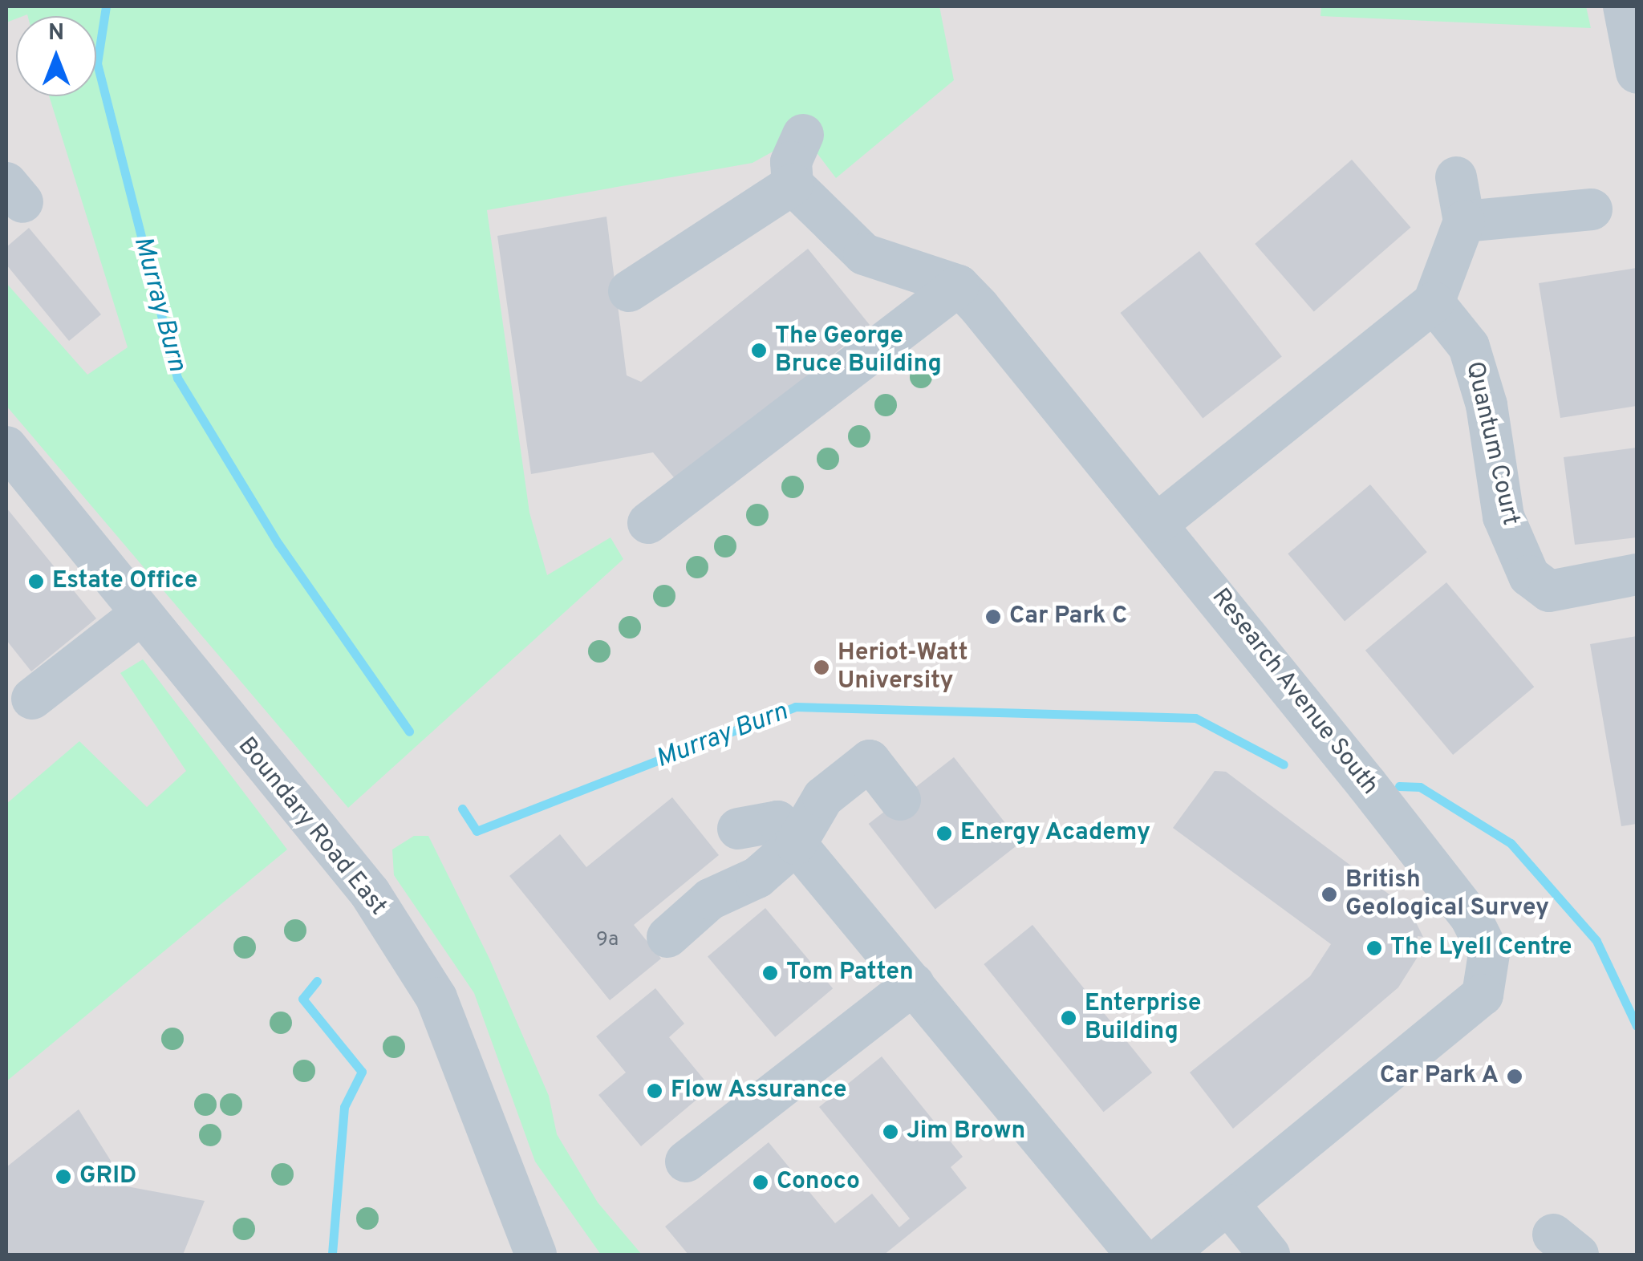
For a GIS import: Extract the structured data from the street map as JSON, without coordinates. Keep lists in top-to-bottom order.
{
  "streets": {
    "street": ["Quantum Court", "Research Avenue South", "Boundary Road East"]
  },
  "water": ["Murray Burn"],
  "places": [
    "The George Bruce Building",
    "Estate Office",
    "Car Park C",
    "Heriot-Watt University",
    "Energy Academy",
    "British Geological Survey",
    "The Lyell Centre",
    "Tom Patten",
    "Enterprise Building",
    "Car Park A",
    "Flow Assurance",
    "Jim Brown",
    "GRID",
    "Conoco"
  ],
  "house_numbers": ["9a"],
  "north": "top"
}
